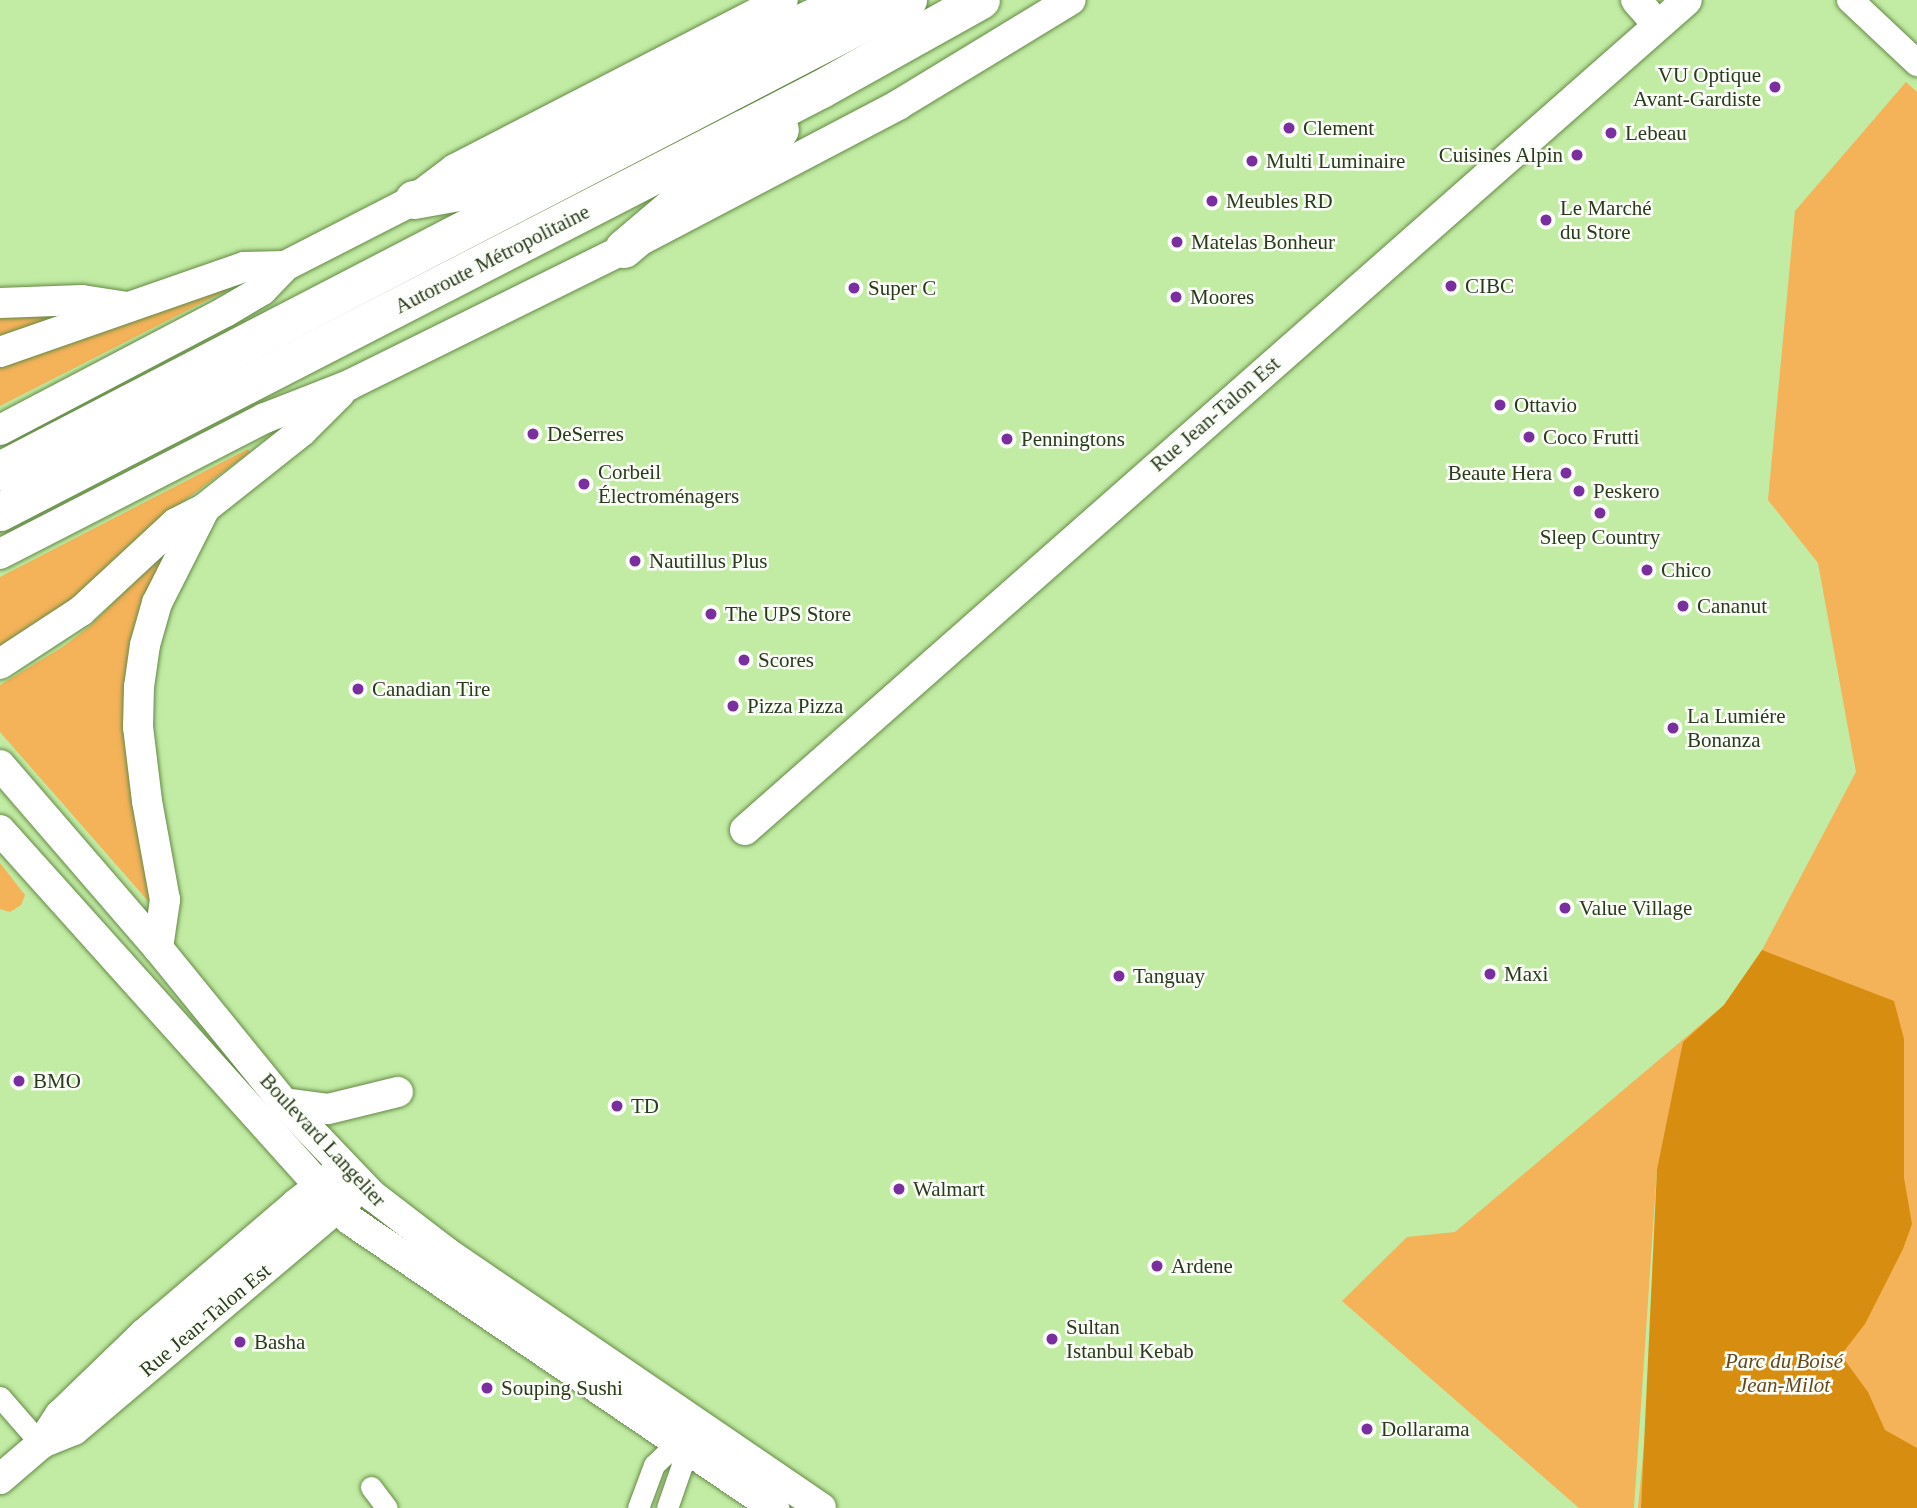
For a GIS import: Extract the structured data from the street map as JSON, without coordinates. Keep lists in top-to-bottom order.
{
  "streets": {
    "highway": ["Autoroute Métropolitaine"],
    "main road": ["Rue Jean-Talon Est", "Boulevard Langelier"]
  },
  "crossings": [
    ["Rue Jean-Talon Est", "Boulevard Langelier"]
  ],
  "parks": ["Parc du Boisé Jean-Milot"],
  "places": [
    "VU Optique Avant-Gardiste",
    "Clement",
    "Lebeau",
    "Cuisines Alpin",
    "Multi Luminaire",
    "Meubles RD",
    "Le Marché du Store",
    "Matelas Bonheur",
    "CIBC",
    "Super C",
    "Moores",
    "Ottavio",
    "DeSerres",
    "Coco Frutti",
    "Penningtons",
    "Beaute Hera",
    "Corbeil Électroménagers",
    "Peskero",
    "Sleep Country",
    "Nautillus Plus",
    "Chico",
    "Cananut",
    "The UPS Store",
    "Scores",
    "Canadian Tire",
    "Pizza Pizza",
    "La Lumiére Bonanza",
    "Value Village",
    "Maxi",
    "Tanguay",
    "BMO",
    "TD",
    "Walmart",
    "Ardene",
    "Sultan Istanbul Kebab",
    "Basha",
    "Souping Sushi",
    "Dollarama"
  ]
}
